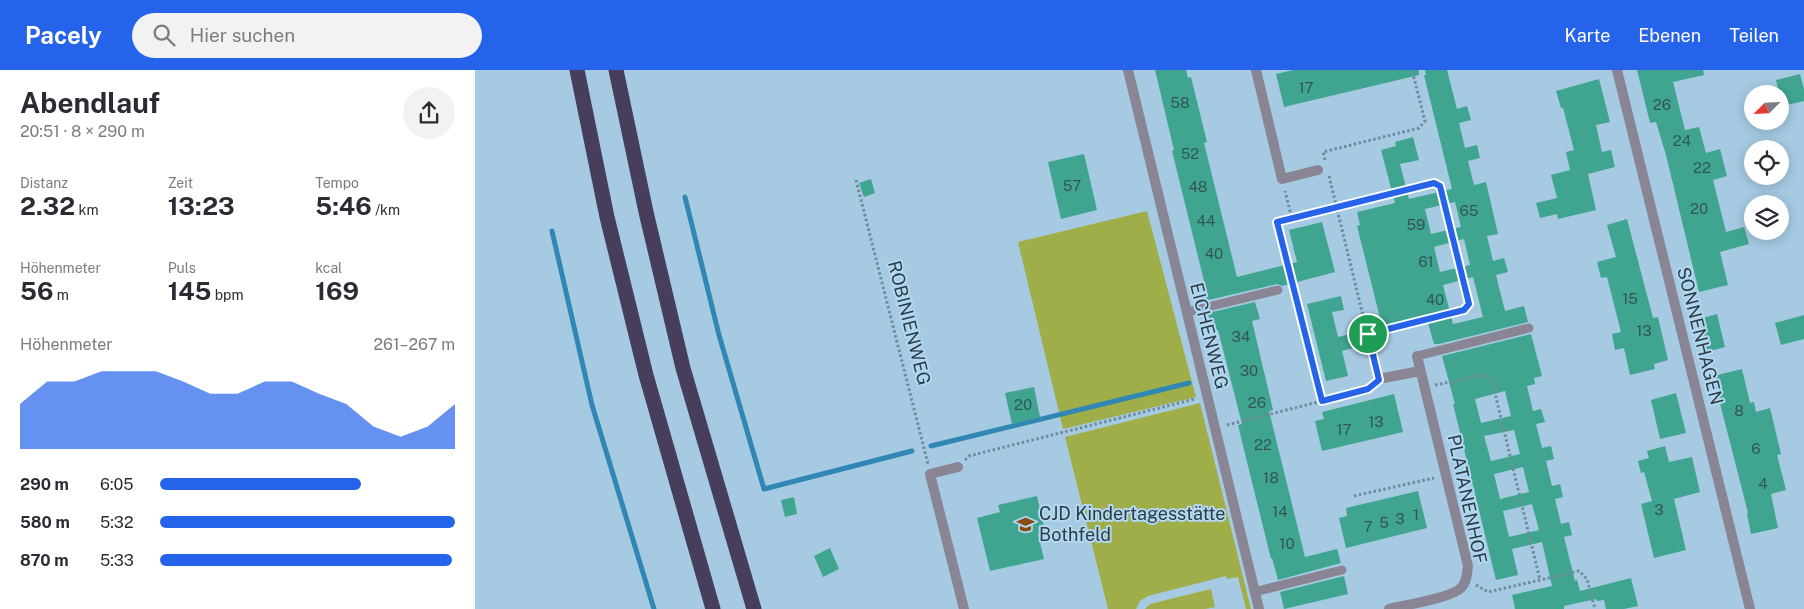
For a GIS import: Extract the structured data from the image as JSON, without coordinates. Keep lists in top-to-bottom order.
{
  "streets": {
    "street": ["EICHENWEG", "SONNENHAGEN", "PLATANENHOF"],
    "path": ["ROBINIENWEG"]
  },
  "places": {
    "school or university": ["CJD Kindertagesstätte Bothfeld"]
  },
  "house_numbers": [
    "17",
    "58",
    "26",
    "24",
    "52",
    "22",
    "57",
    "48",
    "20",
    "65",
    "44",
    "59",
    "40",
    "61",
    "15",
    "40",
    "13",
    "34",
    "30",
    "26",
    "20",
    "8",
    "13",
    "17",
    "22",
    "6",
    "18",
    "4",
    "3",
    "14",
    "1",
    "3",
    "5",
    "7",
    "10"
  ],
  "north": "bottom left",
  "page": {
    "header": "Pacely",
    "search": "Hier suchen",
    "nav": ["Karte", "Ebenen", "Teilen"],
    "heading": ["Abendlauf", "20:51 · 8 × 290 m"],
    "stats": [
      ["Distanz", "2.32 km"],
      ["Zeit", "13:23"],
      ["Tempo", "5:46 /km"],
      ["Höhenmeter", "56 m"],
      ["Puls", "145 bpm"],
      ["kcal", "169"]
    ],
    "chart": ["Höhenmeter", "261–267 m"],
    "list": [
      {
        "name": "290 m",
        "note": "6:05"
      },
      {
        "name": "580 m",
        "note": "5:32"
      },
      {
        "name": "870 m",
        "note": "5:33"
      }
    ]
  }
}
